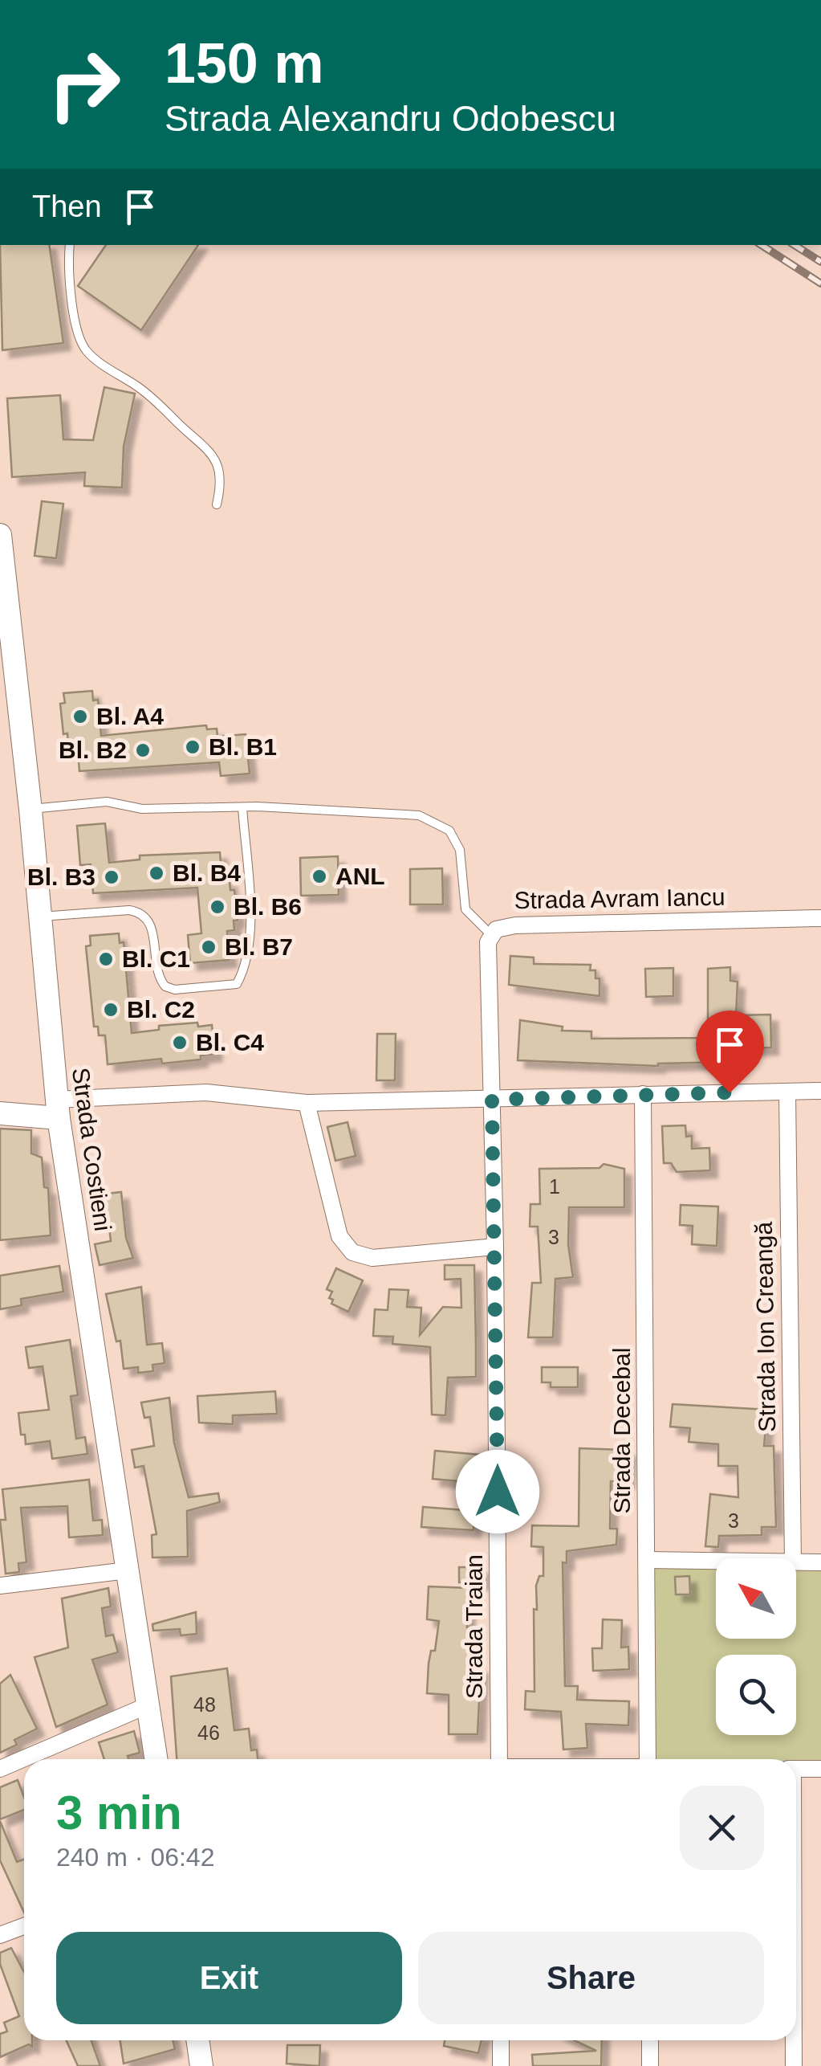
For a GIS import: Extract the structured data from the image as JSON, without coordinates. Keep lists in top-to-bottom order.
{
  "streets": {
    "street": [
      "Strada Avram Iancu",
      "Strada Costieni",
      "Strada Ion Creangă",
      "Strada Decebal",
      "Strada Traian"
    ]
  },
  "crossings": [
    ["Strada Avram Iancu", "Strada Traian"]
  ],
  "places": [
    "Bl. A4",
    "Bl. B1",
    "Bl. B2",
    "Bl. B4",
    "ANL",
    "Bl. B3",
    "Bl. B6",
    "Bl. B7",
    "Bl. C1",
    "Bl. C2",
    "Bl. C4"
  ],
  "house_numbers": [
    "1",
    "3",
    "3",
    "48",
    "46"
  ],
  "north": "top left",
  "page": {
    "turn": ["150 m", "Strada Alexandru Odobescu"],
    "then": "Then",
    "heading": ["3 min", "240 m · 06:42"],
    "buttons": ["Exit", "Share"]
  }
}
